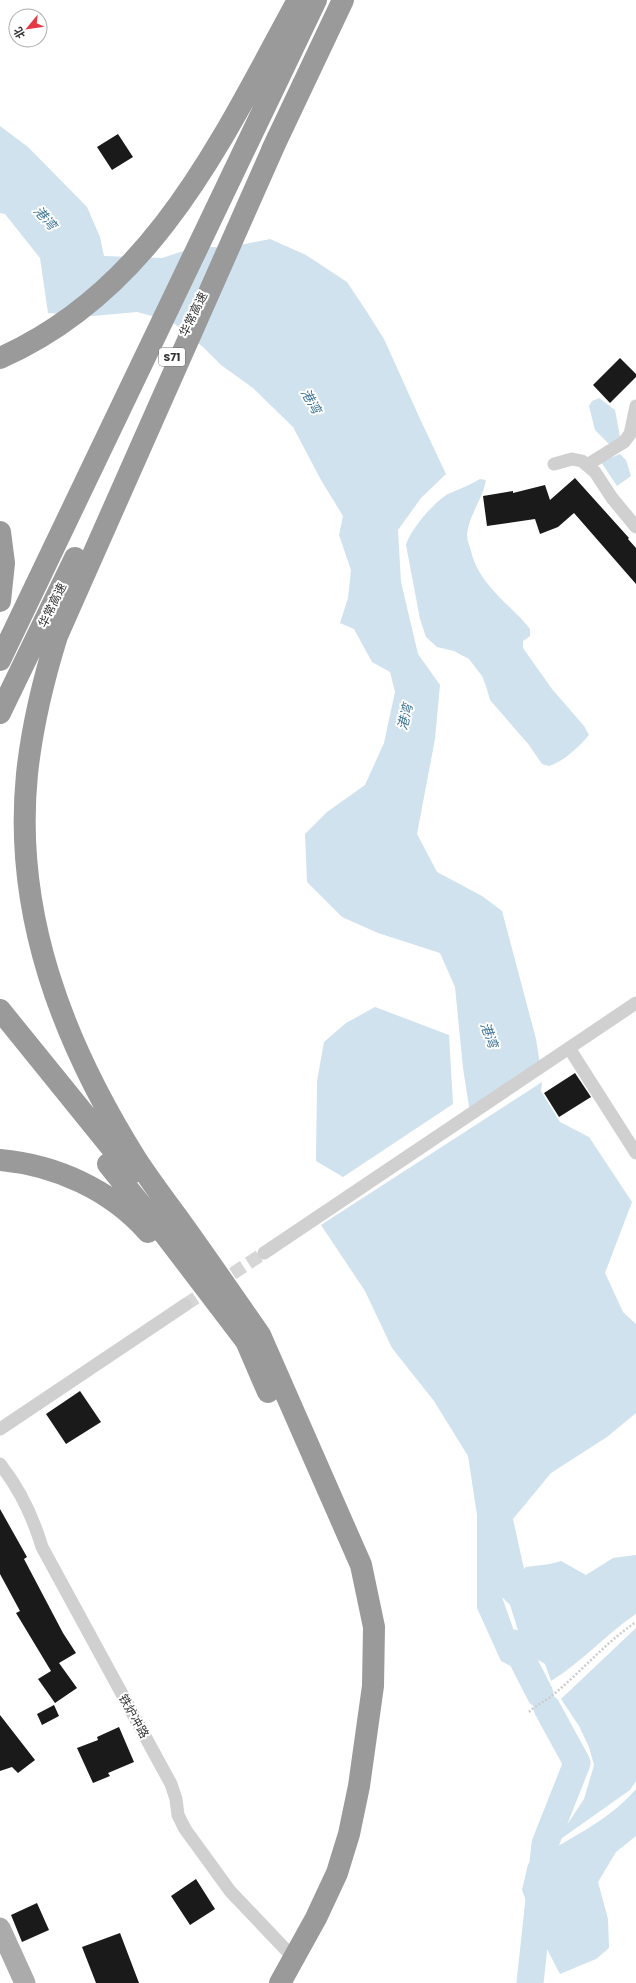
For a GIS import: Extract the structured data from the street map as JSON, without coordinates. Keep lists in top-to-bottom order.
{
  "streets": {
    "highway": ["华常高速", "S71"],
    "street": ["铁炉冲路"]
  },
  "water": ["港湾"],
  "north": "bottom left"
}
